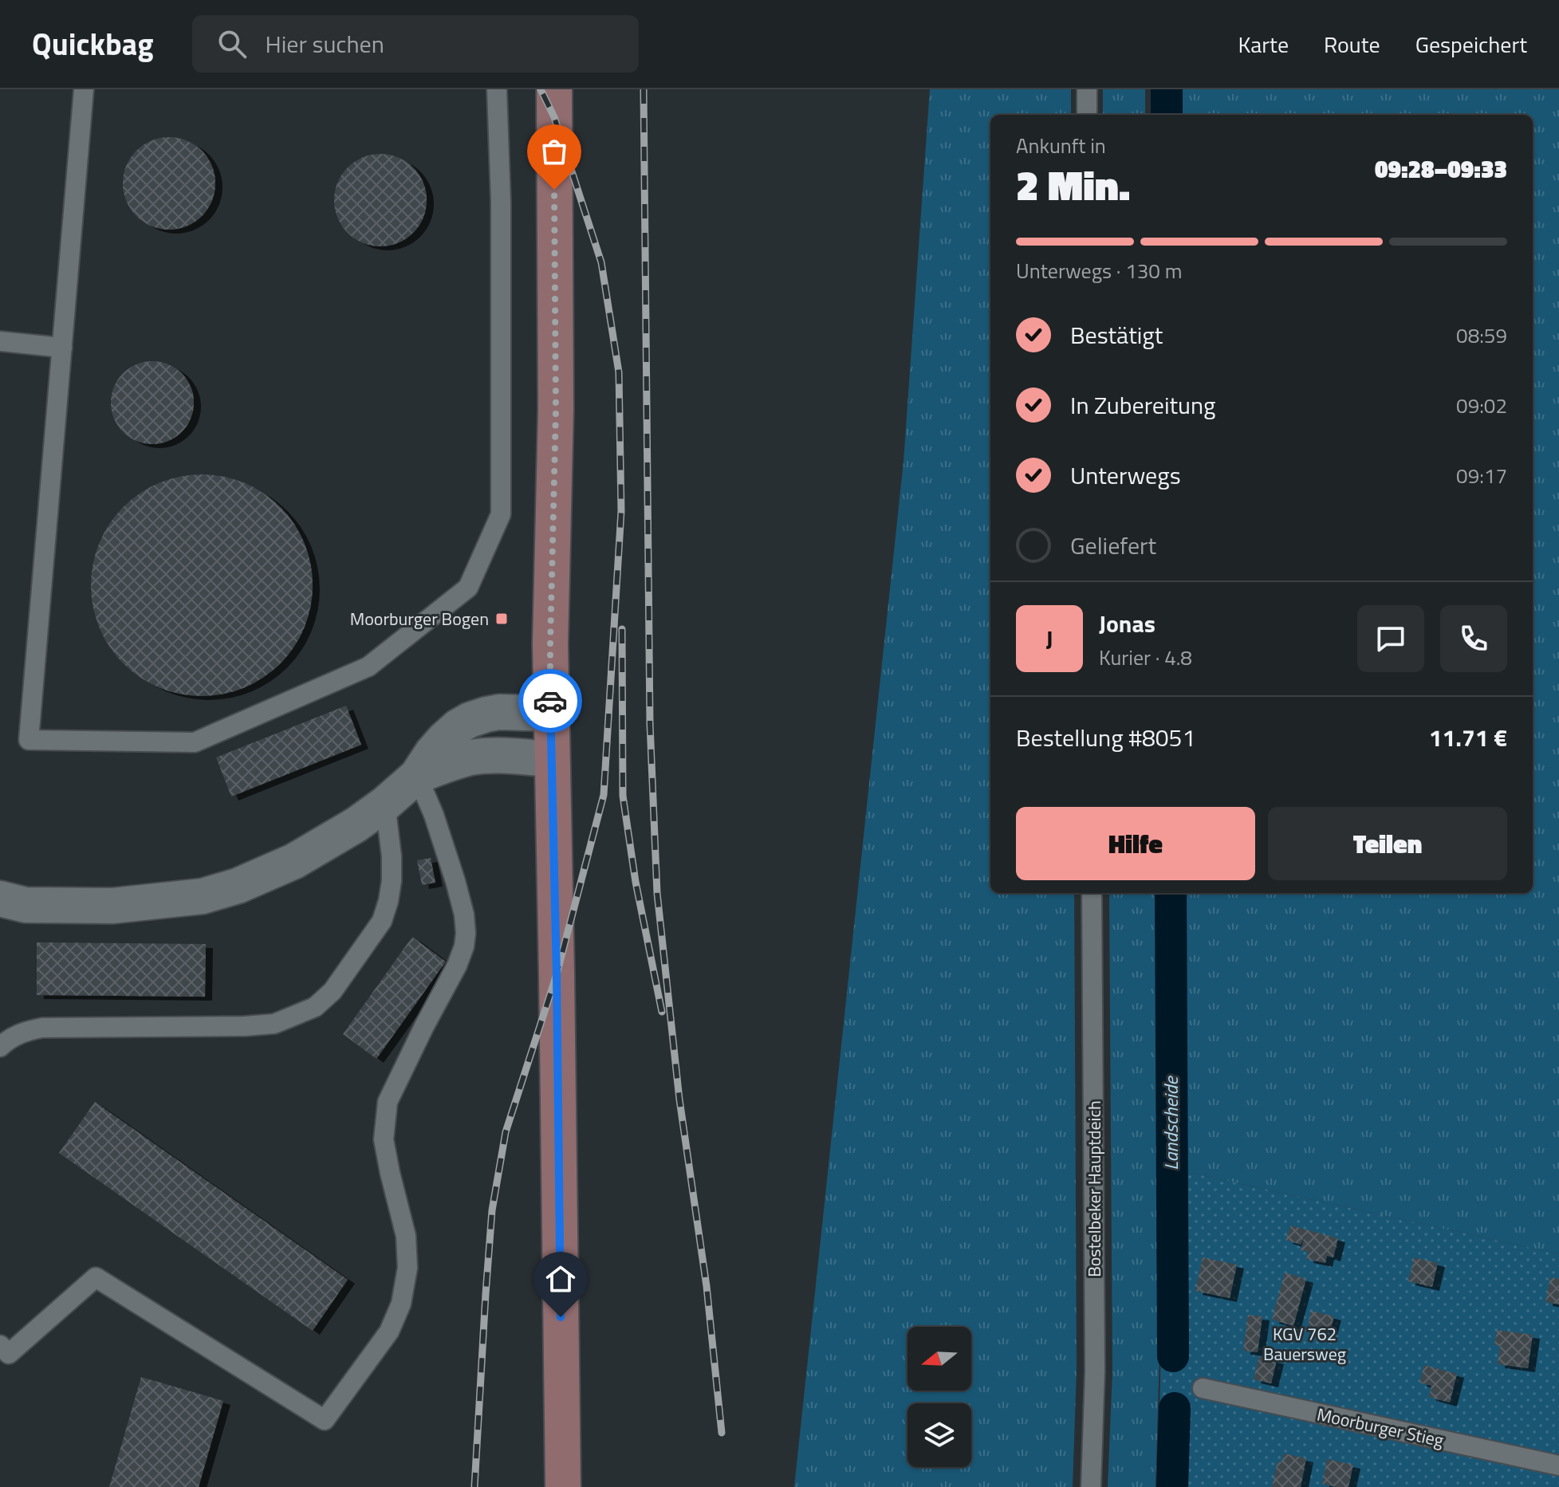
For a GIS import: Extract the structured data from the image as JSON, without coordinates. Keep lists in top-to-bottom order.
{
  "streets": {
    "lane": ["Bostelbeker Hauptdeich", "Moorburger Stieg"]
  },
  "water": ["Landscheide"],
  "parks": ["KGV 762 Bauersweg"],
  "places": {
    "transit": ["Moorburger Bogen"]
  },
  "north": "left",
  "page": {
    "header": "Quickbag",
    "search": "Hier suchen",
    "nav": ["Karte", "Route", "Gespeichert"],
    "heading": ["2 Min.", "Ankunft in", "09:28–09:33"],
    "panel": [
      "Jonas",
      "Kurier · 4.8",
      "Bestellung #8051",
      "11.71 €"
    ],
    "bar": "Unterwegs · 130 m",
    "list": [
      ["Bestätigt", "08:59"],
      ["In Zubereitung", "09:02"],
      ["Unterwegs", "09:17"],
      "Geliefert"
    ],
    "round": "J",
    "buttons": ["Hilfe", "Teilen"]
  }
}
